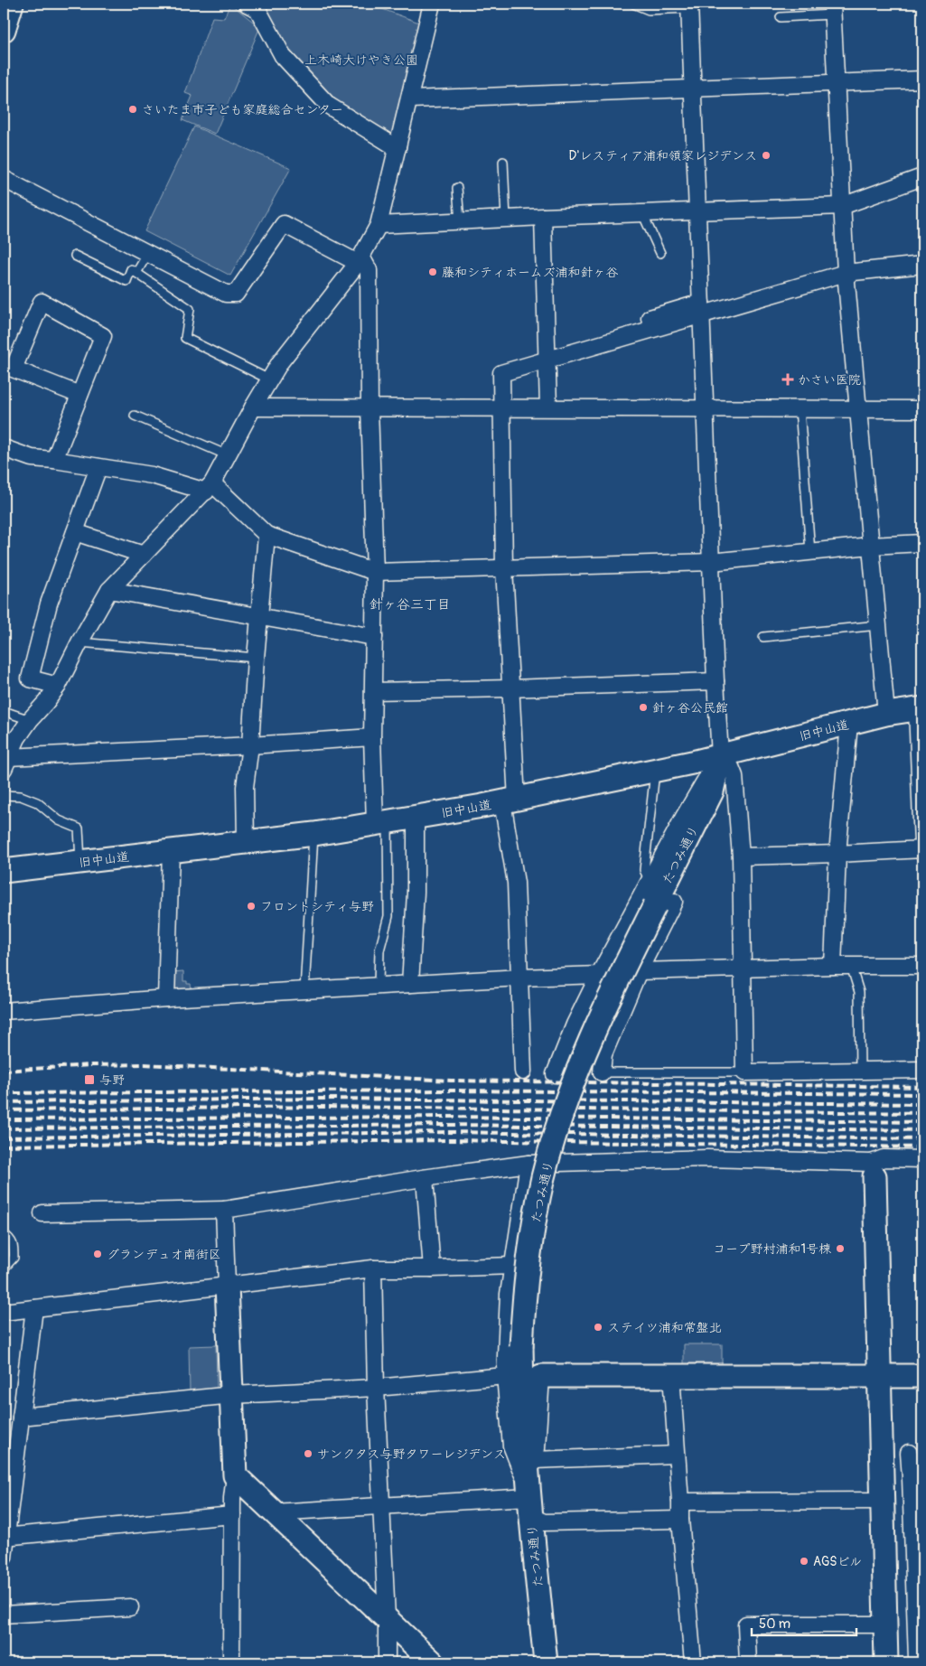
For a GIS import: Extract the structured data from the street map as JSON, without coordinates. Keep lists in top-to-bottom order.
{
  "streets": {
    "street": ["旧中山道", "たつみ通り"]
  },
  "crossings": [
    ["旧中山道", "たつみ通り"]
  ],
  "districts": ["針ヶ谷三丁目"],
  "parks": ["上木崎大けやき公園"],
  "places": {
    "other": [
      "さいたま市子ども家庭総合センター",
      "D'レスティア浦和領家レジデンス",
      "藤和シティホームズ浦和針ヶ谷",
      "針ヶ谷公民館",
      "フロントシティ与野",
      "コープ野村浦和1号棟",
      "グランデュオ南街区",
      "ステイツ浦和常盤北",
      "サンクタス与野タワーレジデンス",
      "AGSビル"
    ],
    "health": ["かさい医院"],
    "transit": ["与野"]
  },
  "scale_bar": "50 m"
}
